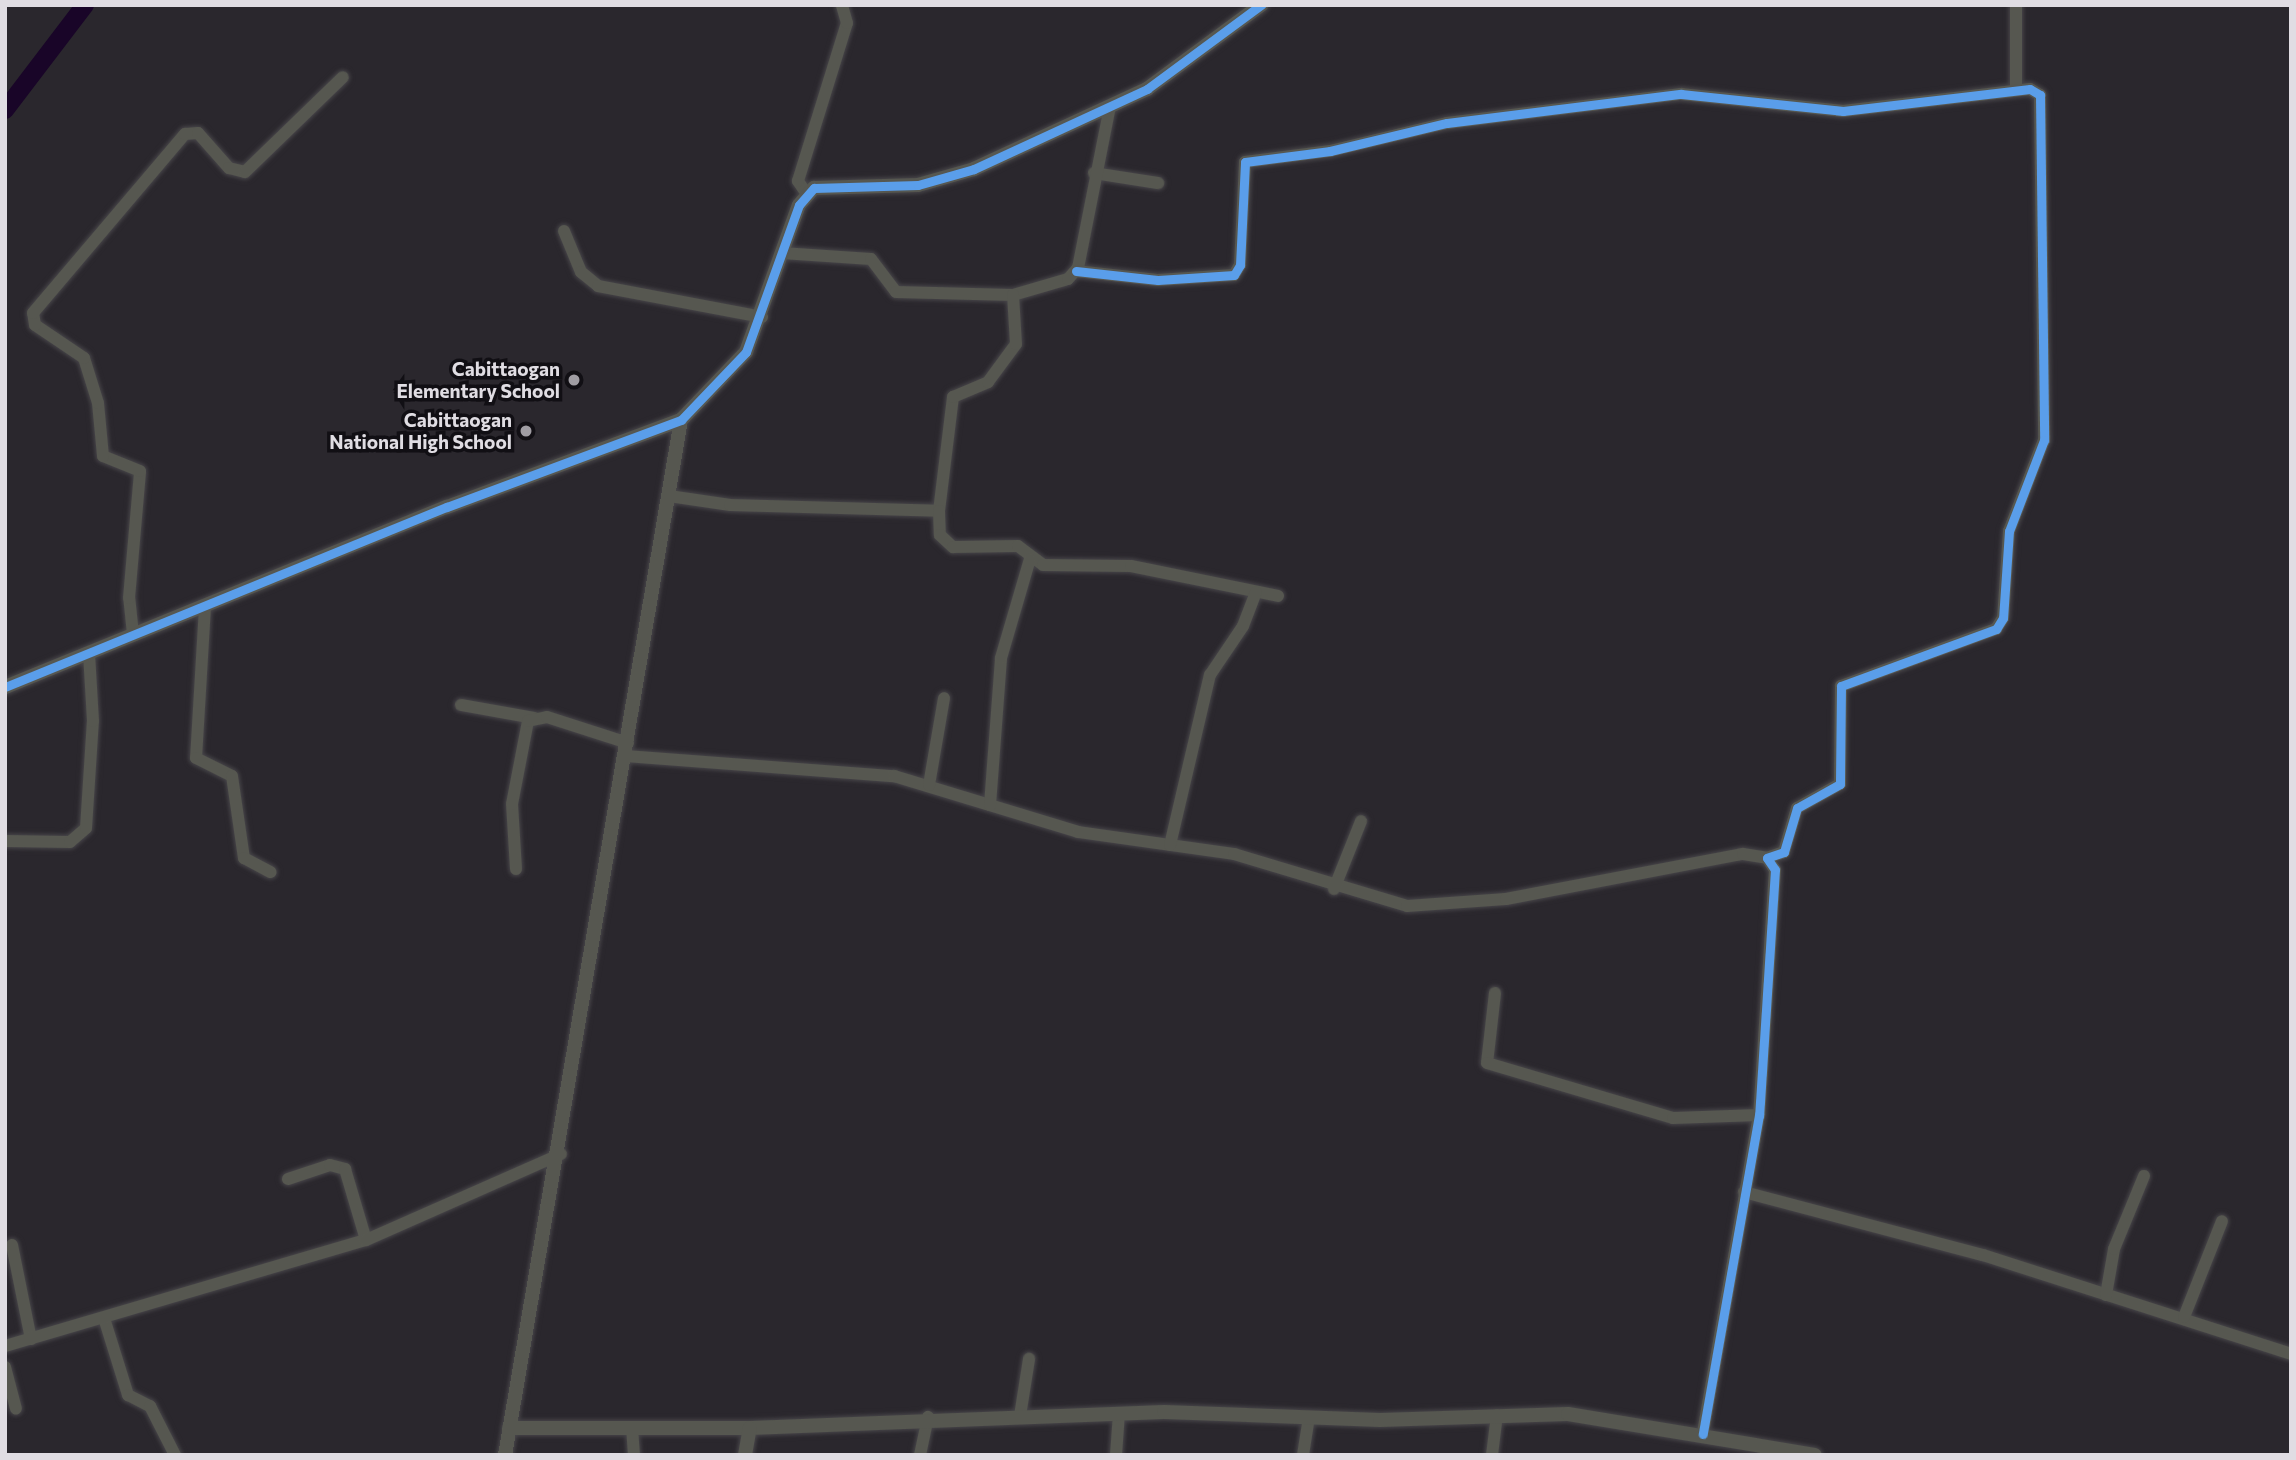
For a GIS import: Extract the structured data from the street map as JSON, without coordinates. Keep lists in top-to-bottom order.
{
  "places": ["Cabittaogan Elementary School", "Cabittaogan National High School"]
}
